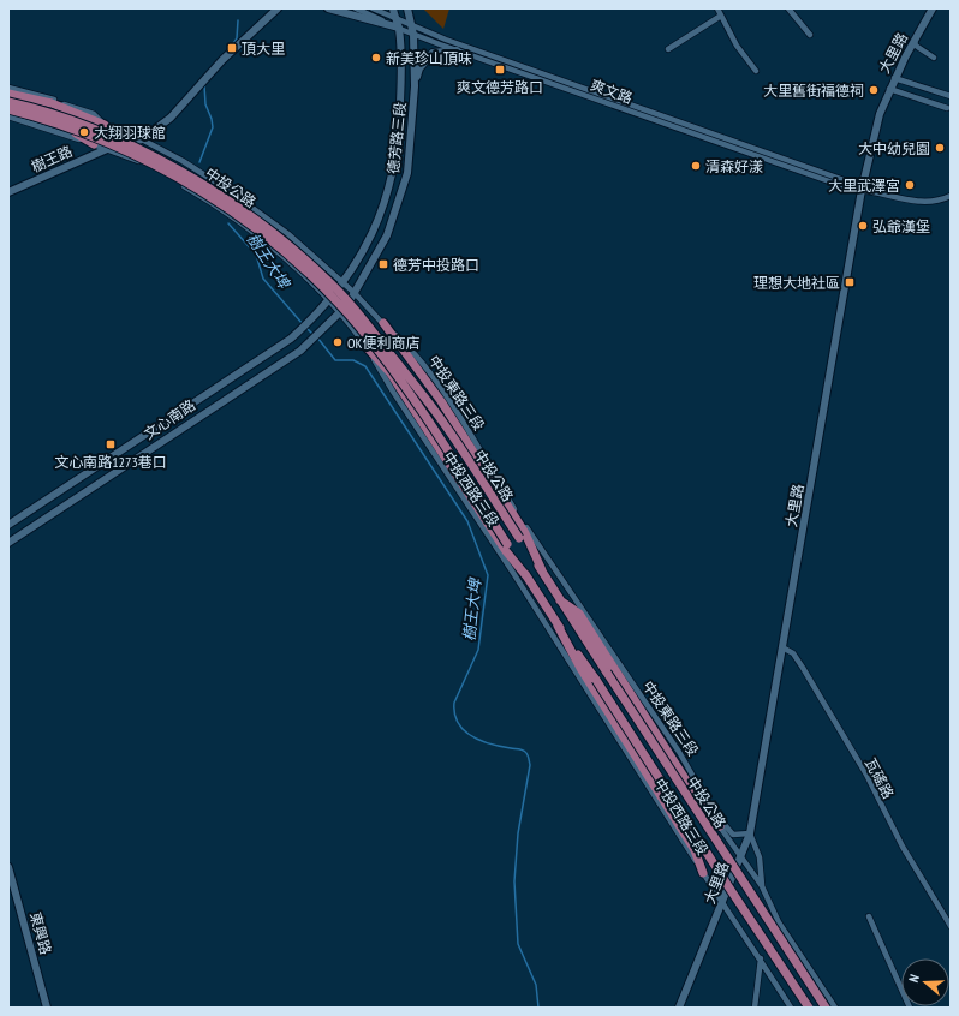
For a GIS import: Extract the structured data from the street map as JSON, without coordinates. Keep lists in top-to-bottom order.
{
  "streets": {
    "main road": ["中投公路"],
    "street": [
      "大里路",
      "爽文路",
      "德芳路三段",
      "樹王路",
      "中投東路三段",
      "文心南路",
      "中投西路三段",
      "瓦磘路",
      "東興路"
    ]
  },
  "crossings": [
    ["大里路", "爽文路"],
    ["大里路", "中投東路三段"],
    ["大里路", "中投西路三段"],
    ["大里路", "瓦磘路"],
    ["爽文路", "德芳路三段"],
    ["德芳路三段", "中投東路三段"],
    ["德芳路三段", "文心南路"],
    ["德芳路三段", "中投西路三段"],
    ["樹王路", "中投東路三段"],
    ["樹王路", "中投西路三段"],
    ["文心南路", "中投西路三段"]
  ],
  "water": ["樹王大埤"],
  "places": {
    "transit": [
      "頂大里",
      "爽文德芳路口",
      "德芳中投路口",
      "理想大地社區",
      "文心南路1273巷口"
    ],
    "other": [
      "新美珍山頂味",
      "大里舊街福德祠",
      "大翔羽球館",
      "大中幼兒園",
      "清森好漾",
      "大里武澤宮",
      "弘爺漢堡",
      "OK便利商店"
    ]
  },
  "north": "left"
}
